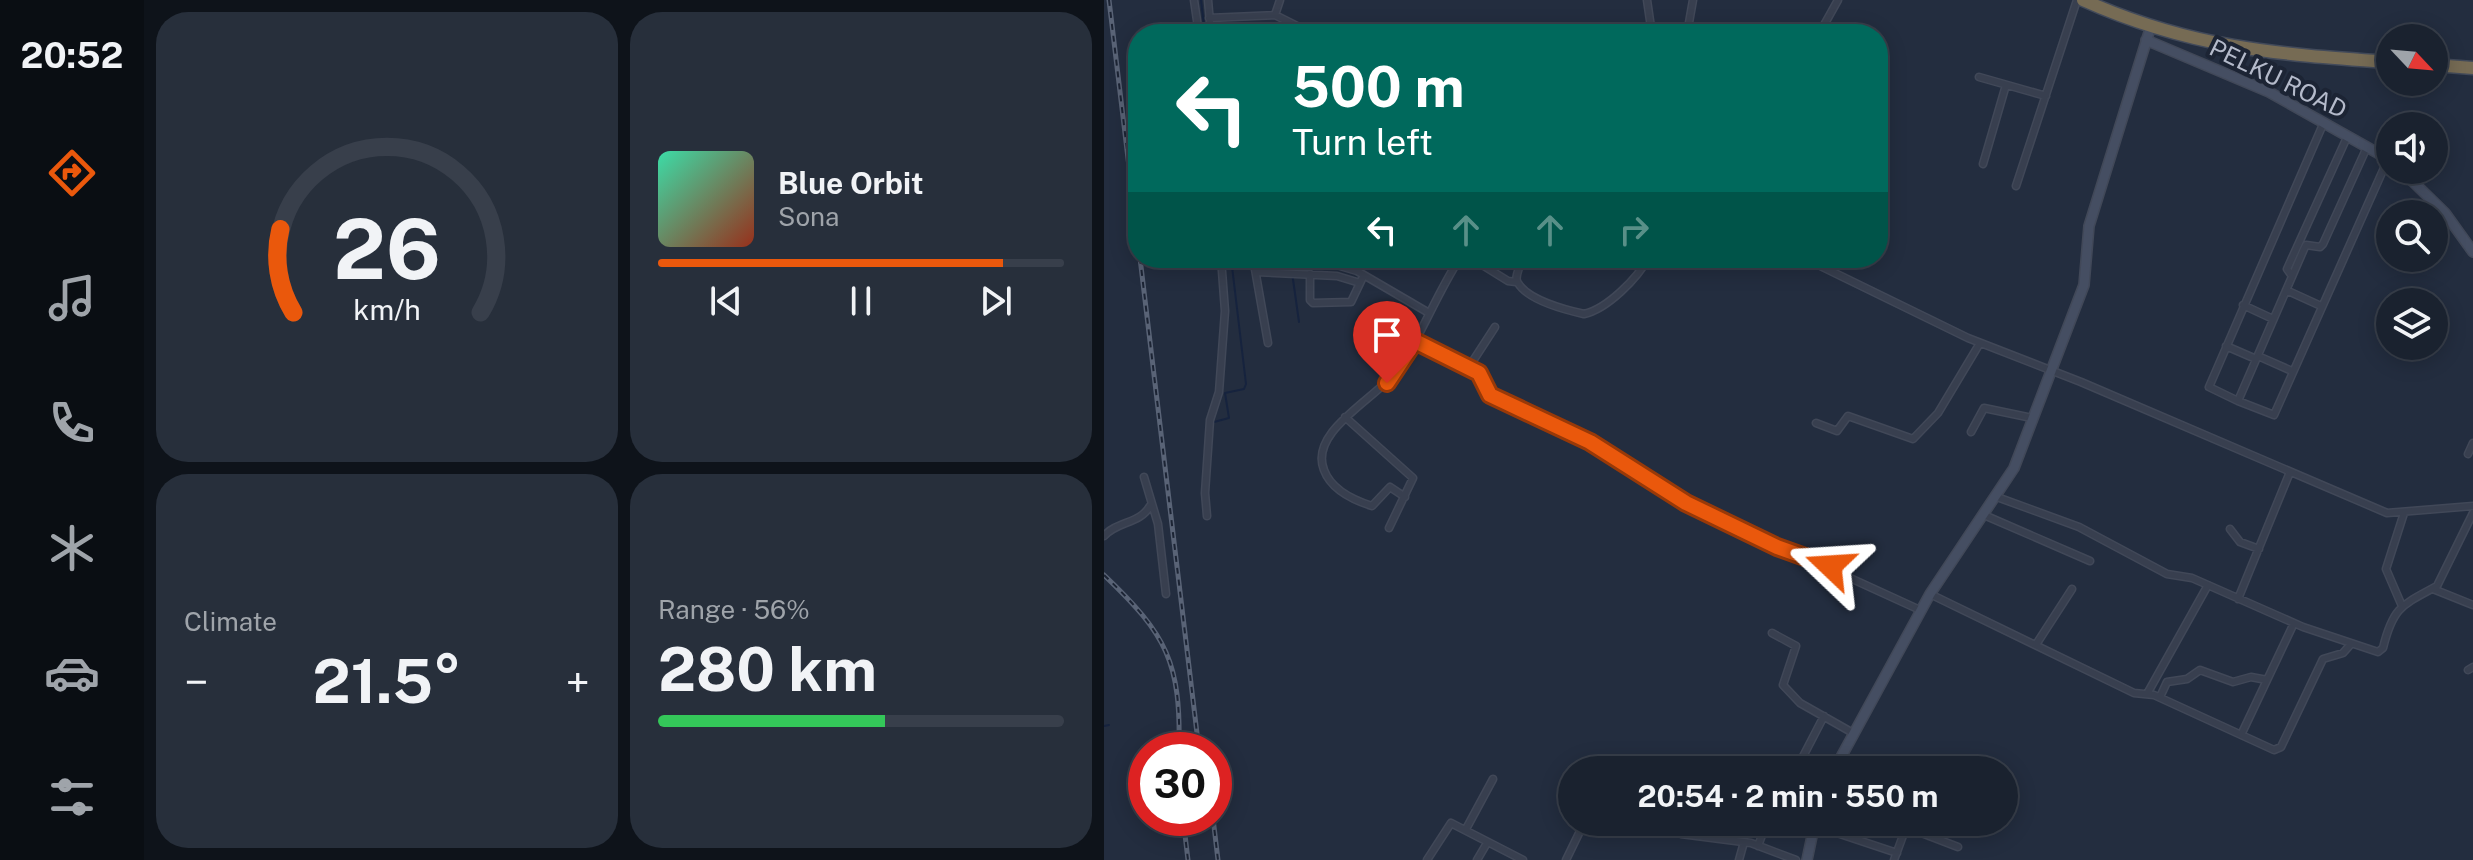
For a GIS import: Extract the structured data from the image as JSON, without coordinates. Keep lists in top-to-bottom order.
{
  "streets": {
    "street": ["PELKU ROAD"]
  },
  "north": "bottom right",
  "page": {
    "tabs": "20:52",
    "turn": ["500 m", "Turn left"],
    "song": ["Blue Orbit", "Sona"],
    "tile": [
      "Climate",
      ["Range · 56%", "280 km"]
    ],
    "heat": ["−", "21.5°", "+"],
    "limit": "30",
    "trip": "20:54 · 2 min · 550 m",
    "gauge": ["26", "km/h"]
  }
}
